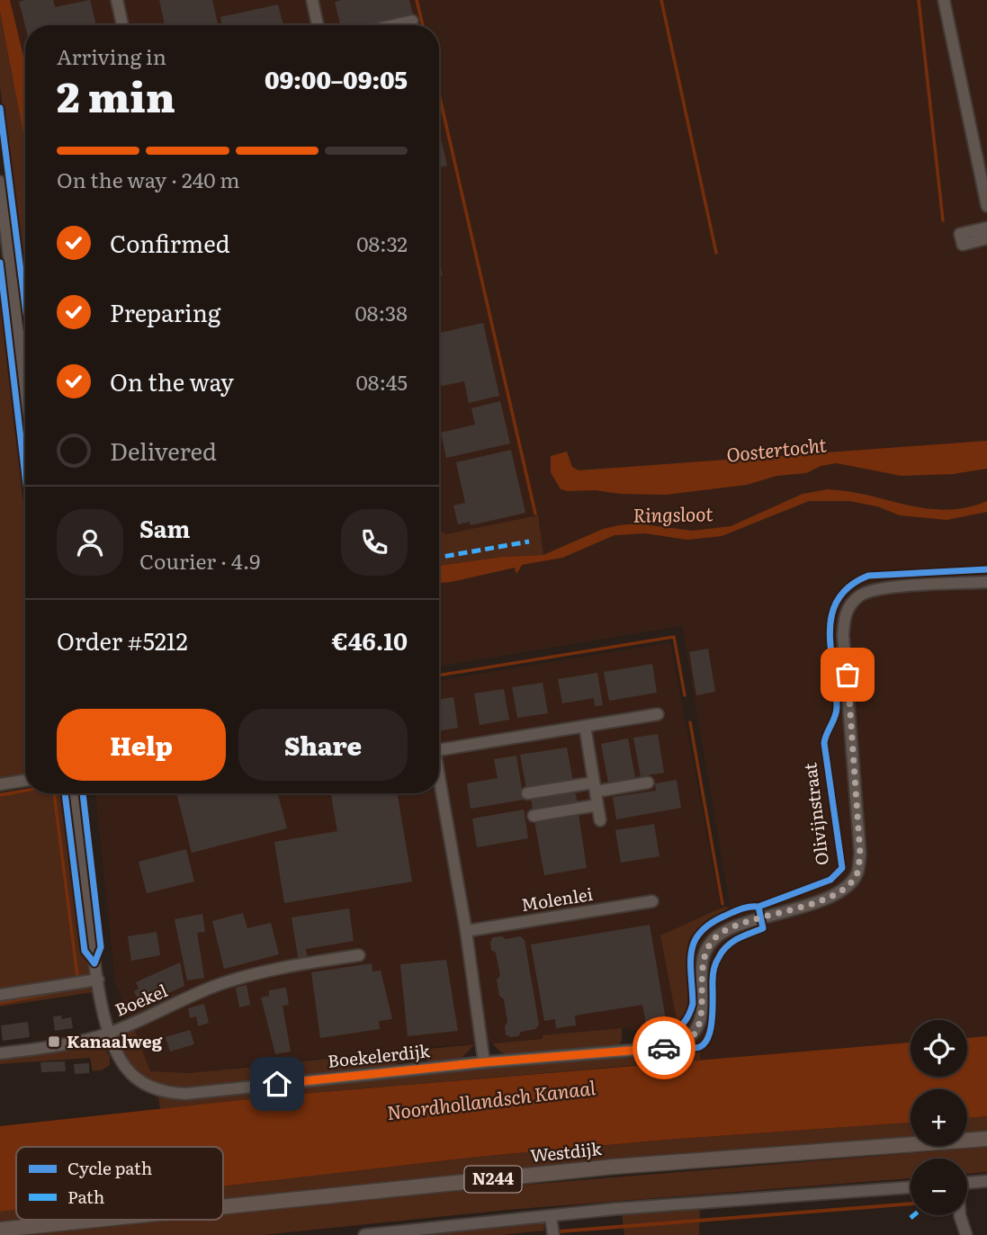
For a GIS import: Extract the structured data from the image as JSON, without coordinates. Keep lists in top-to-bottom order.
{
  "streets": {
    "main road": ["Westdijk", "N244"],
    "street": [
      "Olivijnstraat",
      "Molenlei",
      "Boekel",
      "Boekelerdijk"
    ]
  },
  "crossings": [
    ["Olivijnstraat", "Boekelerdijk"],
    ["Boekel", "Boekelerdijk"]
  ],
  "water": ["Oostertocht", "Ringsloot", "Noordhollandsch Kanaal"],
  "places": {
    "transit": ["Kanaalweg"]
  },
  "legend": ["Cycle path", "Path"],
  "page": {
    "heading": ["2 min", "Arriving in", "09:00–09:05"],
    "panel": [
      "Sam",
      "Courier · 4.9",
      "Order #5212",
      "€46.10"
    ],
    "bar": "On the way · 240 m",
    "list": [
      ["Confirmed", "08:32"],
      ["Preparing", "08:38"],
      ["On the way", "08:45"],
      "Delivered"
    ],
    "buttons": ["Help", "Share"],
    "map_buttons": ["+", "−"]
  }
}
